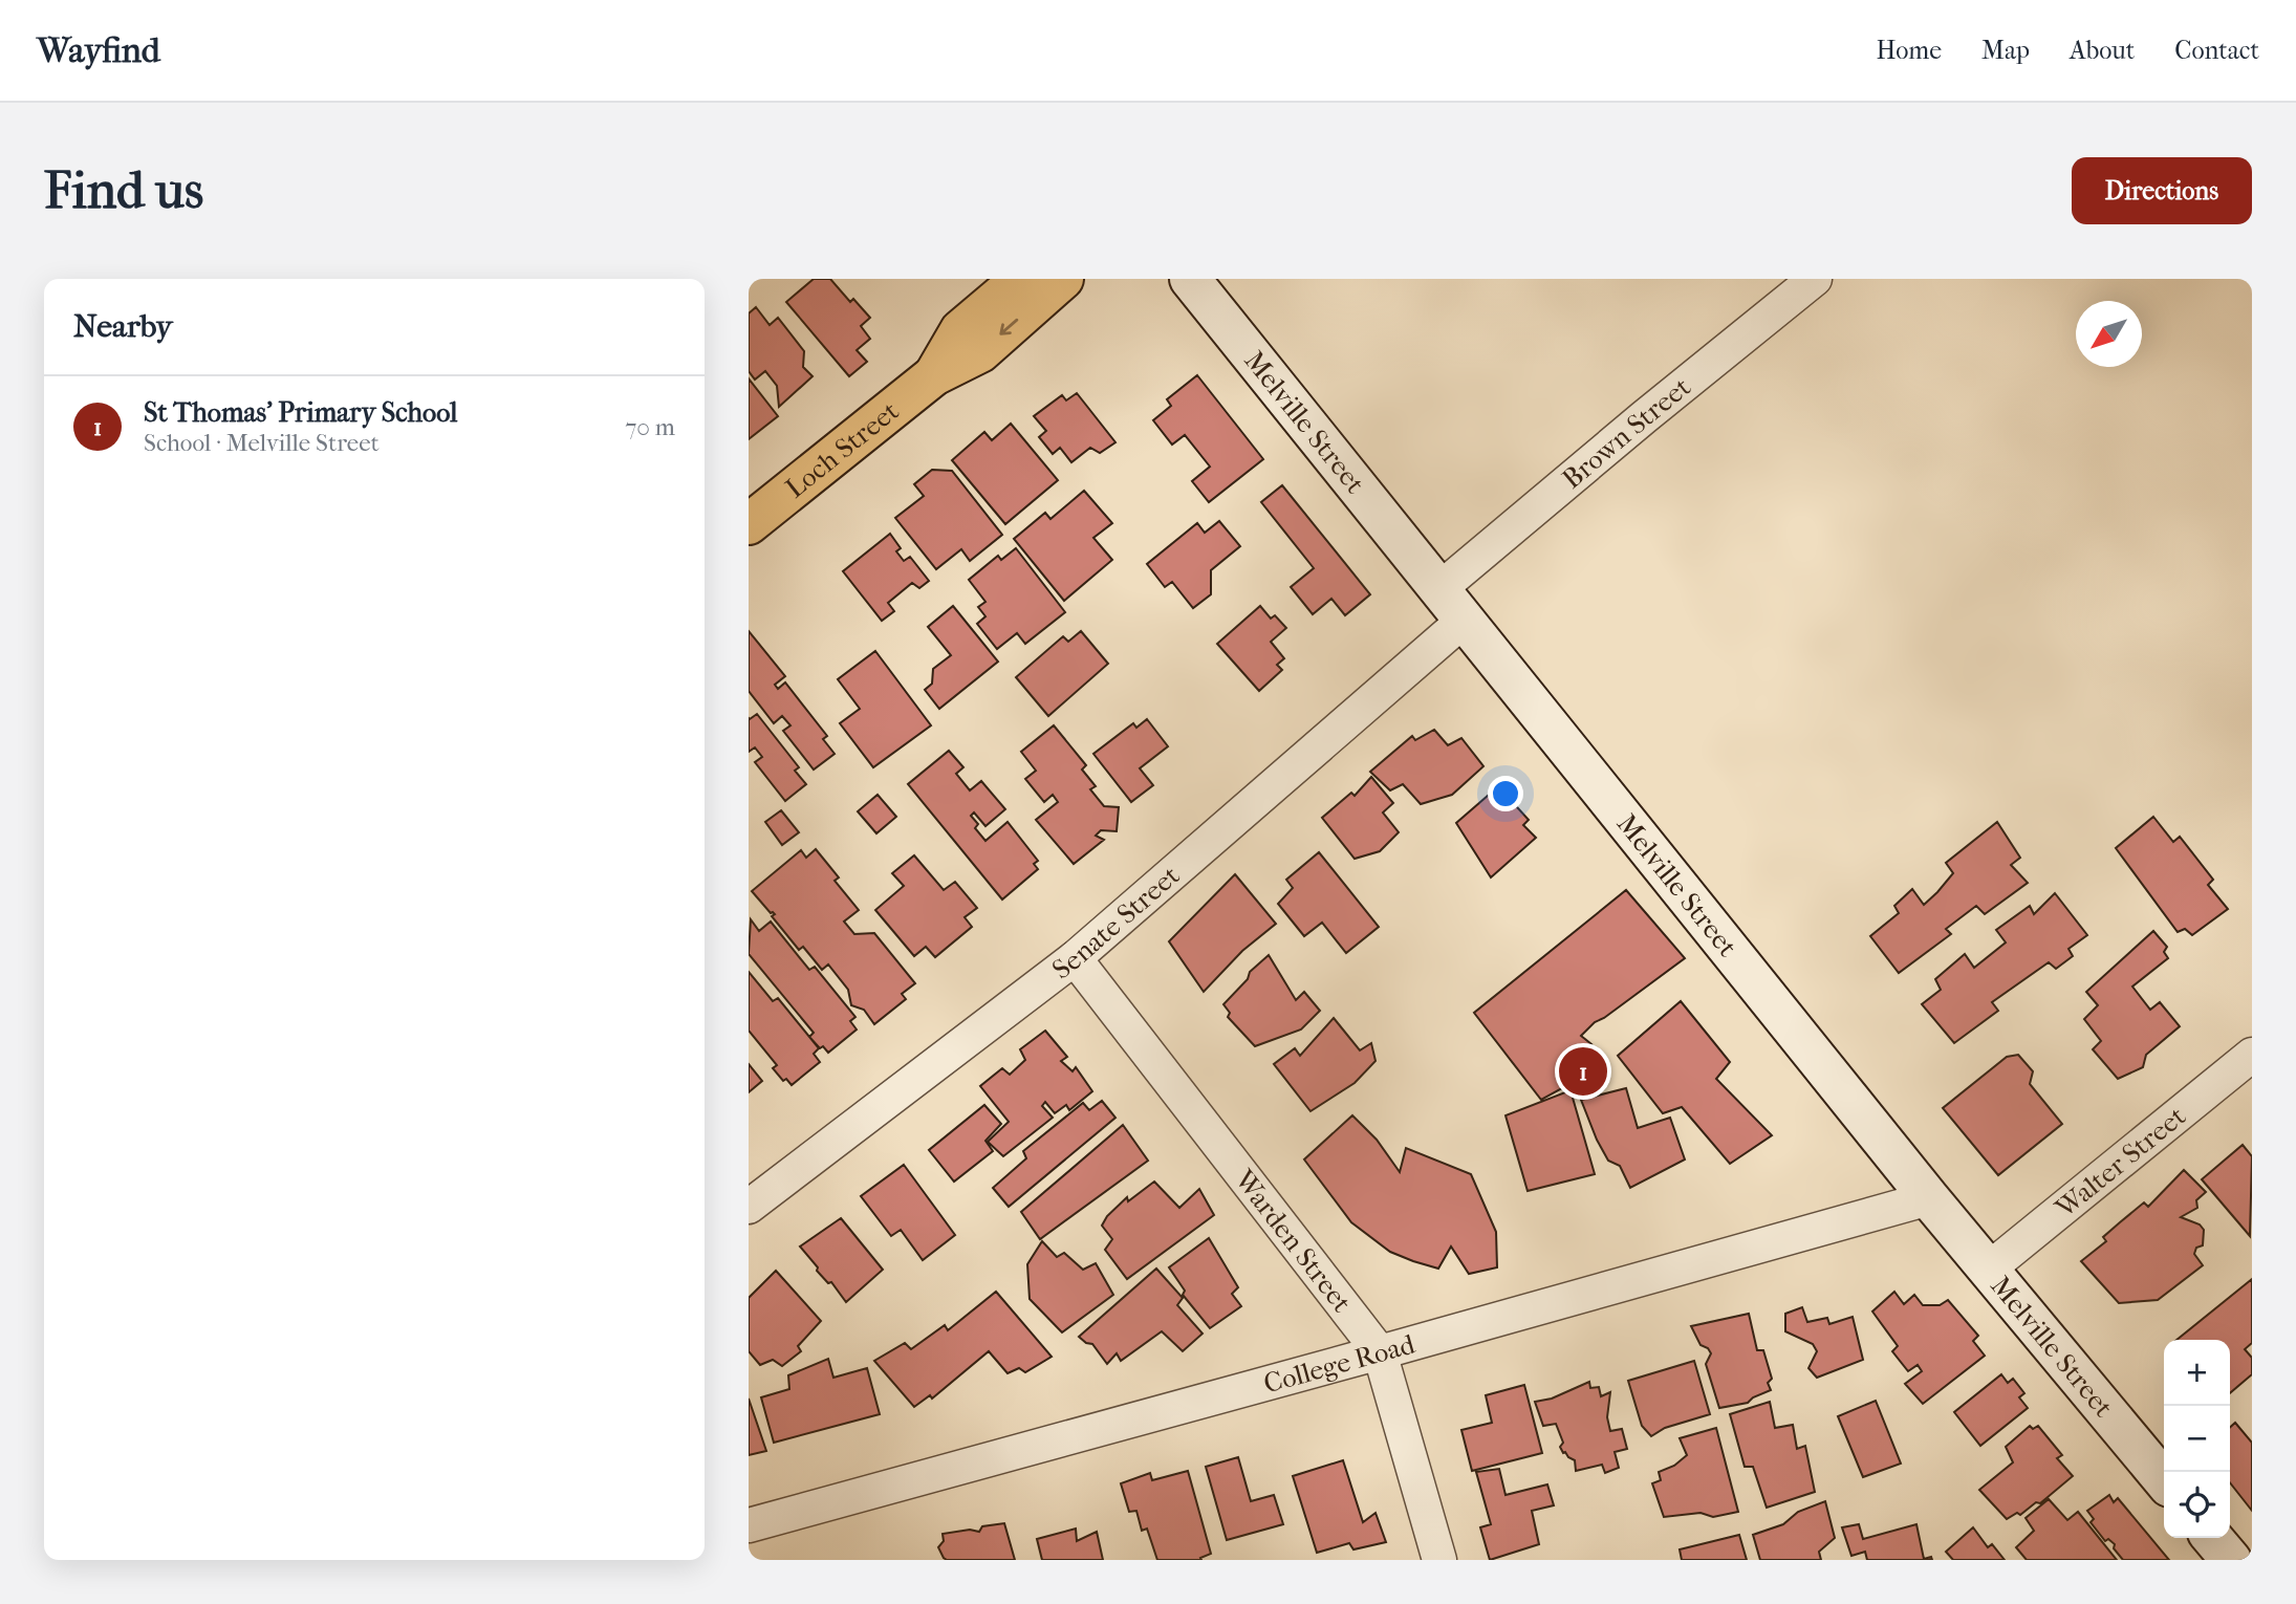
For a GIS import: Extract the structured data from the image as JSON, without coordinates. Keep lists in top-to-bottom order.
{
  "streets": {
    "main road": ["Loch Street"],
    "street": [
      "Melville Street",
      "Brown Street",
      "Senate Street",
      "Walter Street",
      "Warden Street",
      "College Road"
    ]
  },
  "crossings": [
    ["Melville Street", "Brown Street"],
    ["Melville Street", "Senate Street"],
    ["Melville Street", "Walter Street"],
    ["Melville Street", "College Road"],
    ["Senate Street", "Warden Street"],
    ["Warden Street", "College Road"]
  ],
  "north": "bottom left",
  "page": {
    "header": "Wayfind",
    "nav": [
      "Home",
      "Map",
      "About",
      "Contact"
    ],
    "buttons": "Directions",
    "title": "Find us",
    "heading": "Nearby",
    "list": [
      {
        "mark": "1",
        "name": "St Thomas' Primary School",
        "note": "School · Melville Street",
        "value": "70 m"
      }
    ],
    "pins": "1",
    "map_buttons": ["+", "−"]
  }
}
